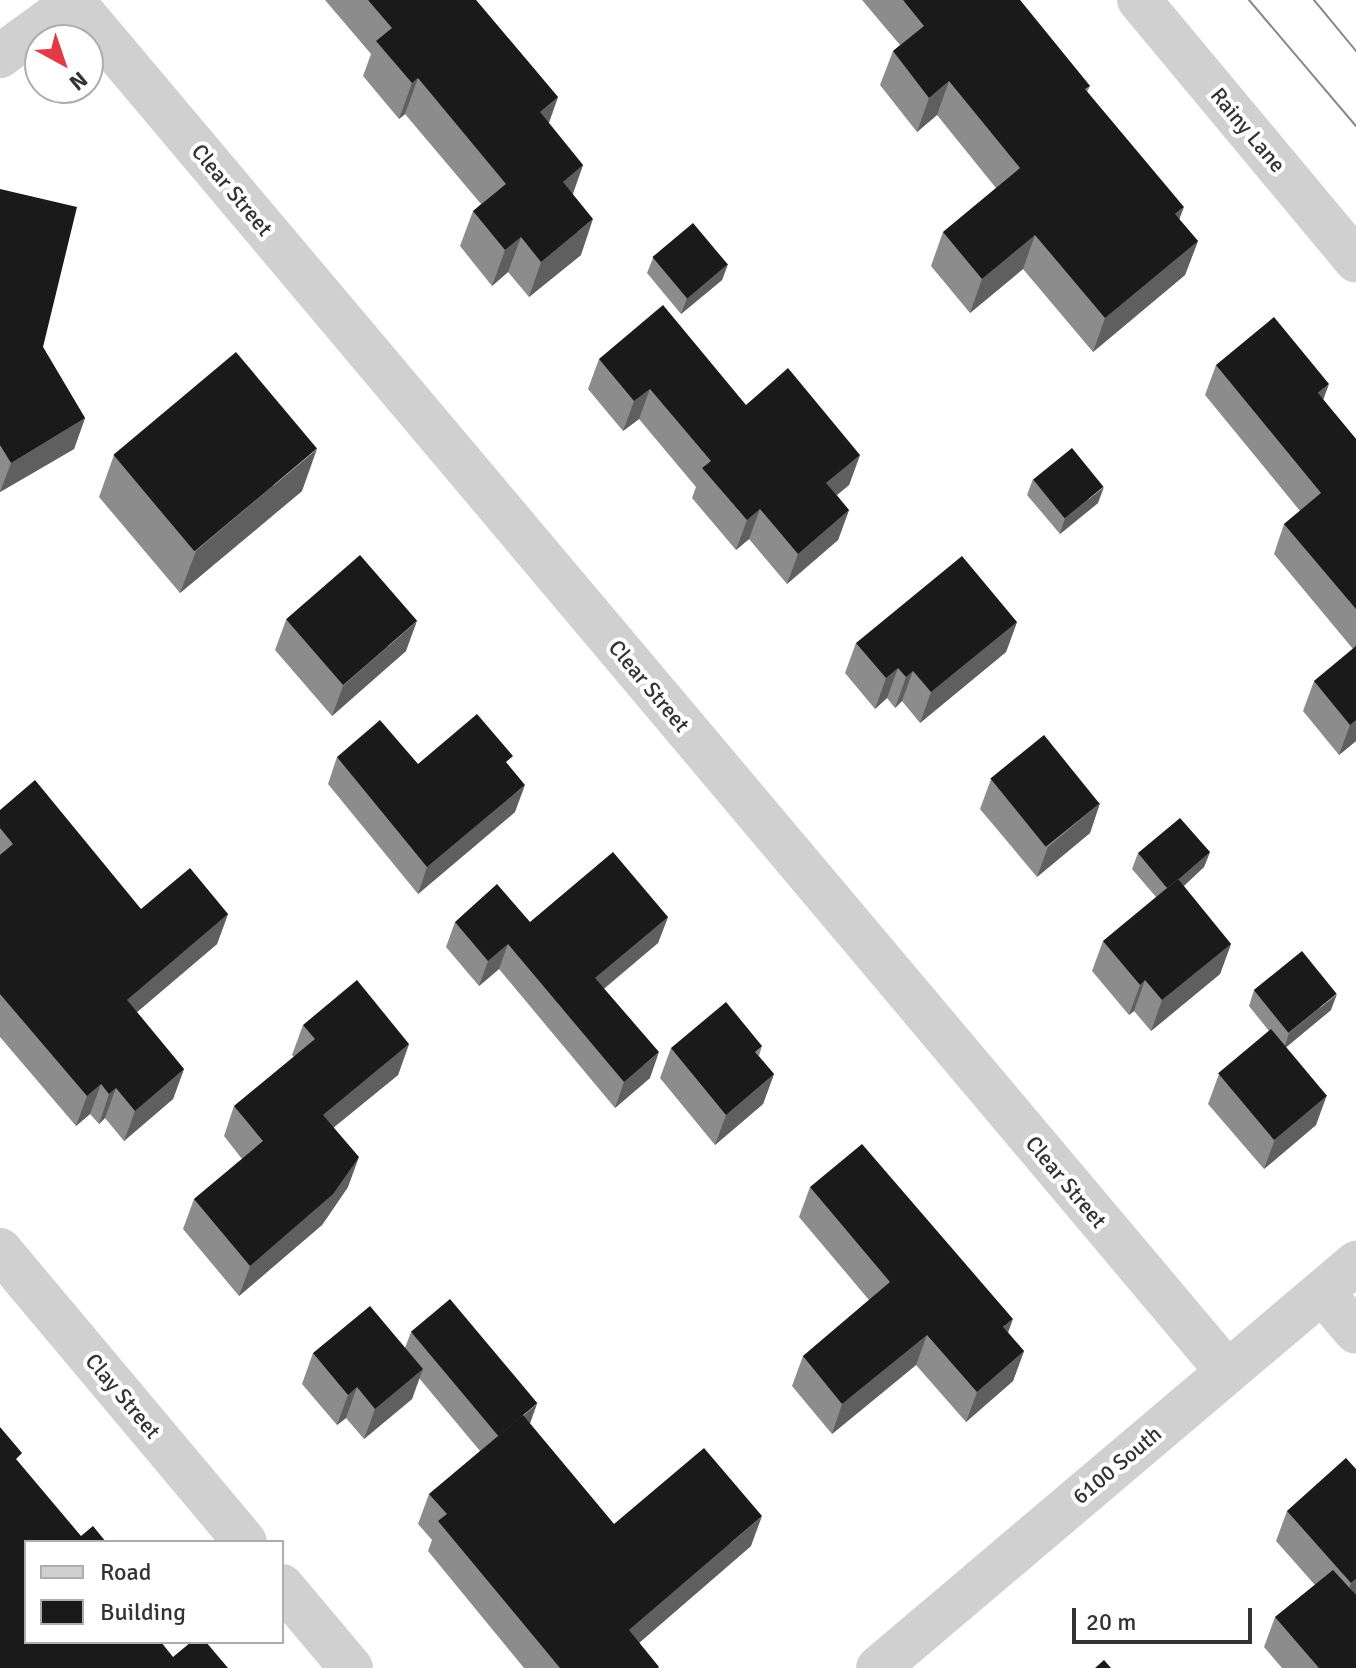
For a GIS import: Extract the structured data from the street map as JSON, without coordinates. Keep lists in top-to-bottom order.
{
  "streets": {
    "street": [
      "Rainy Lane",
      "Clear Street",
      "Clay Street",
      "6100 South"
    ]
  },
  "crossings": [
    ["Clear Street", "6100 South"]
  ],
  "legend": ["Road", "Building"],
  "scale_bar": "20 m",
  "north": "bottom right"
}
